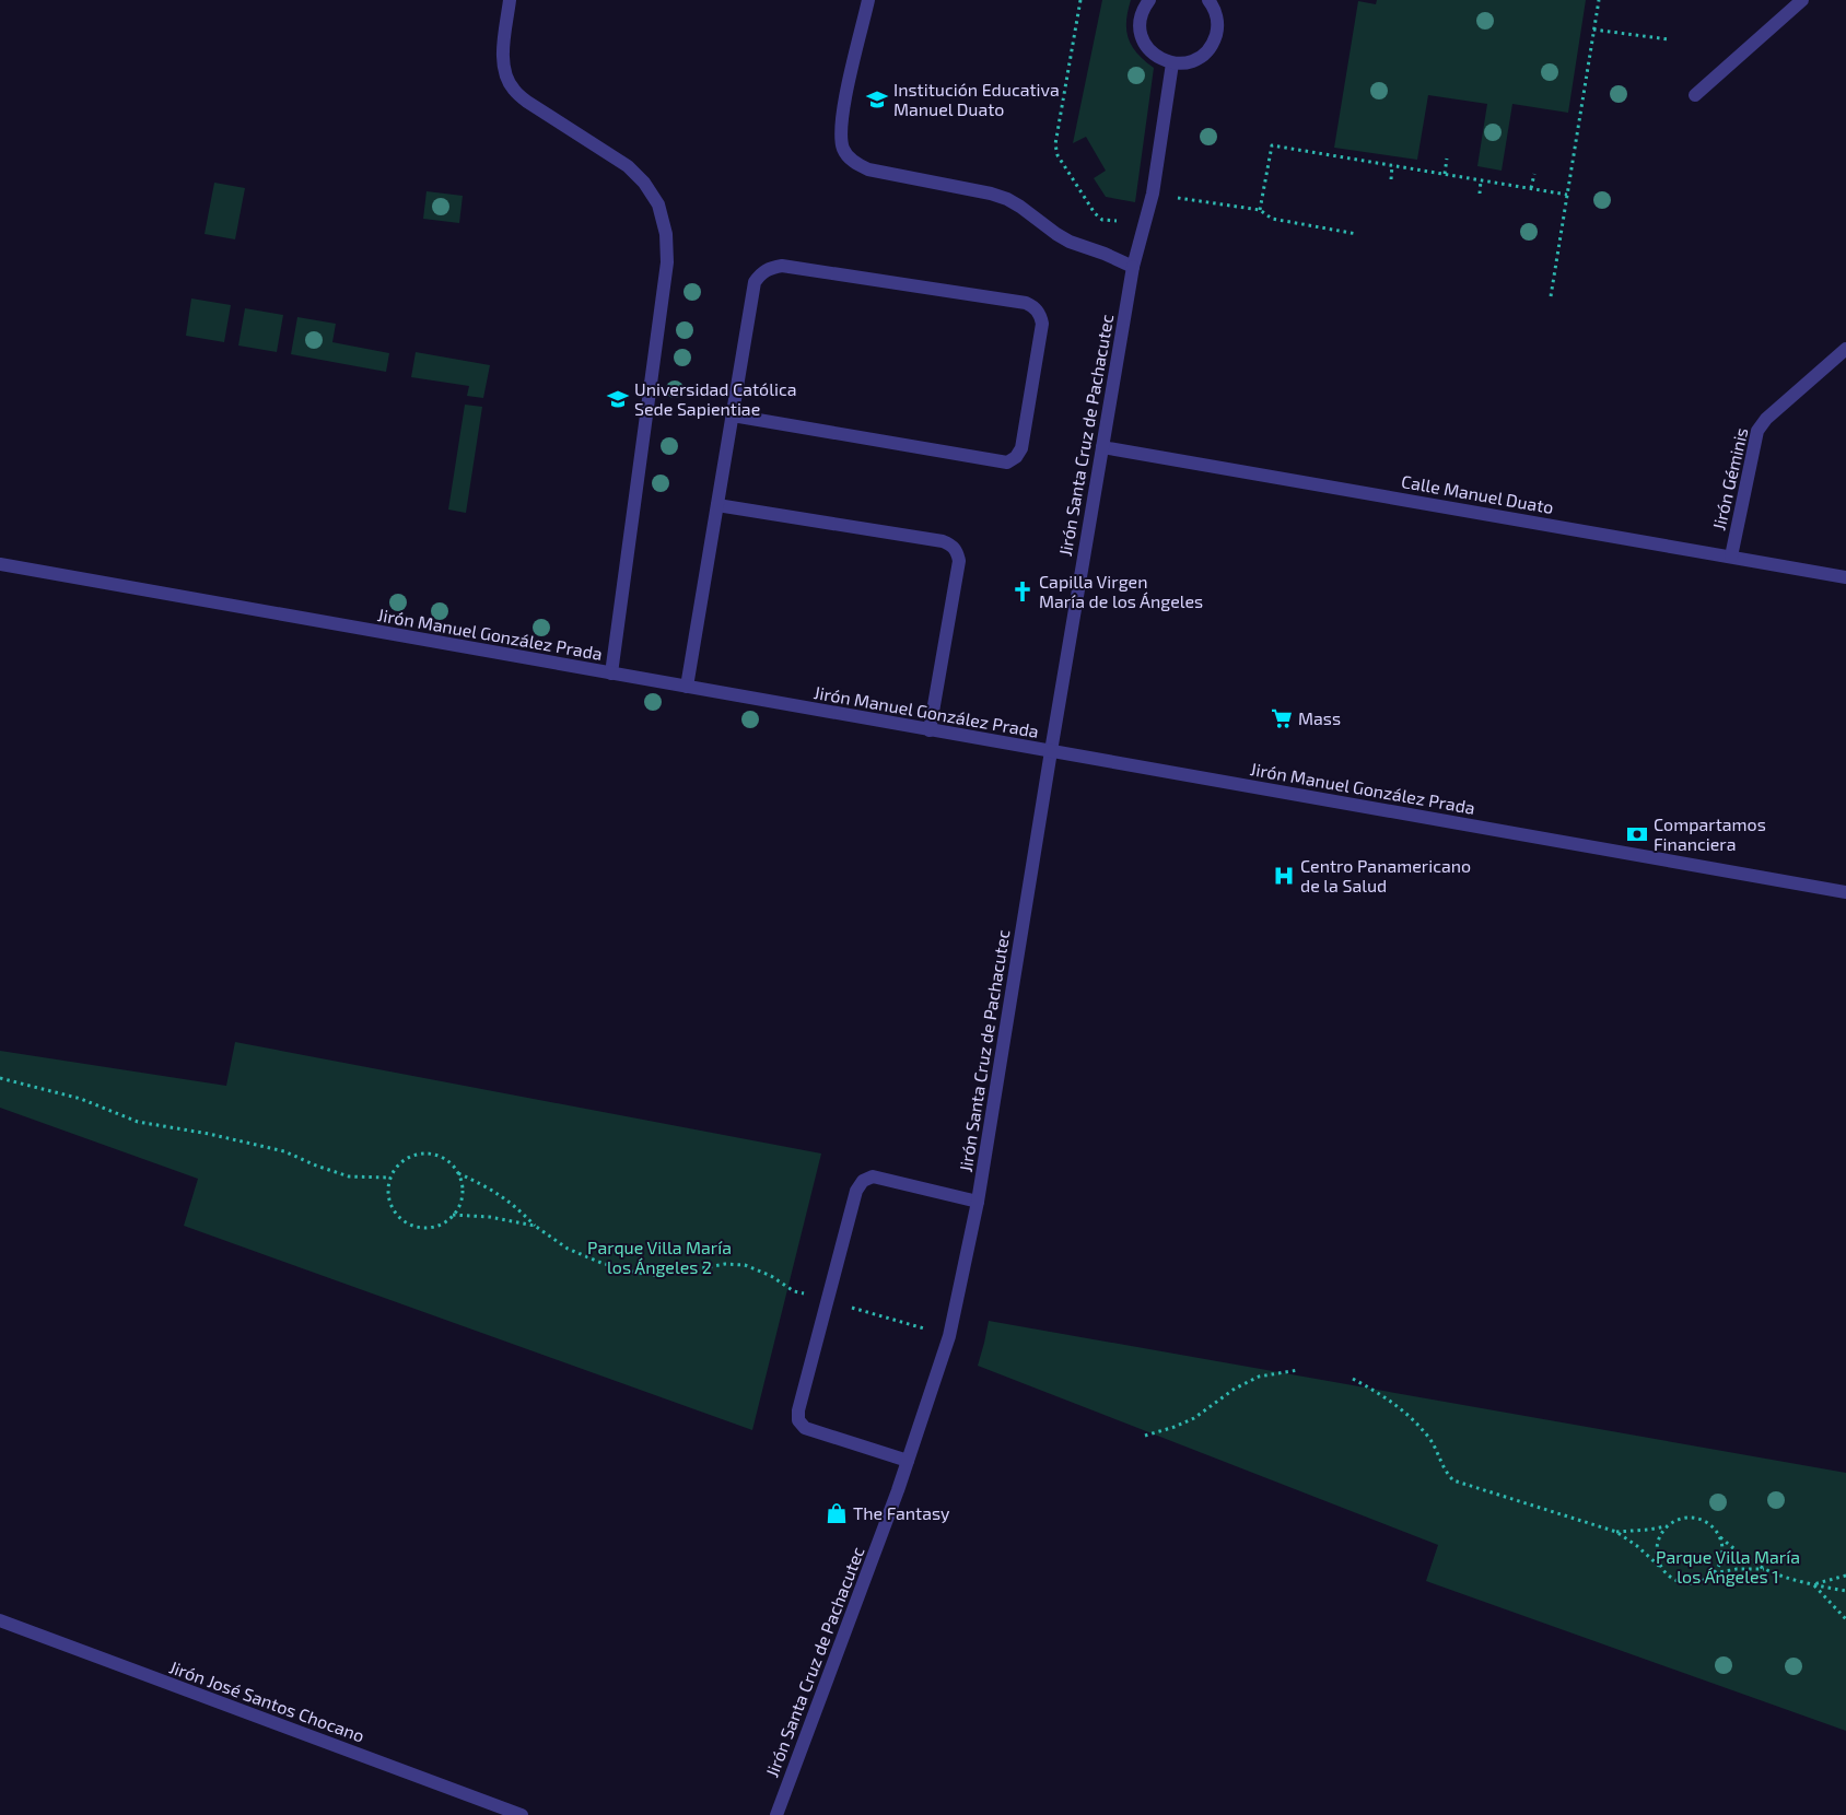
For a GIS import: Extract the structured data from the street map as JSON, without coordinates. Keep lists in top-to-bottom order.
{
  "streets": {
    "street": [
      "Jirón Santa Cruz de Pachacutec",
      "Jirón Géminis",
      "Calle Manuel Duato",
      "Jirón Manuel González Prada",
      "Jirón José Santos Chocano"
    ]
  },
  "crossings": [
    ["Jirón Santa Cruz de Pachacutec", "Calle Manuel Duato"],
    ["Jirón Santa Cruz de Pachacutec", "Jirón Manuel González Prada"],
    ["Jirón Géminis", "Calle Manuel Duato"]
  ],
  "parks": ["Parque Villa María los Ángeles 2", "Parque Villa María los Ángeles 1"],
  "places": {
    "school or university": ["Institución Educativa Manuel Duato", "Universidad Católica Sede Sapientiae"],
    "church": ["Capilla Virgen María de los Ángeles"],
    "supermarket": ["Mass"],
    "bank": ["Compartamos Financiera"],
    "hospital": ["Centro Panamericano de la Salud"],
    "shop": ["The Fantasy"]
  }
}
